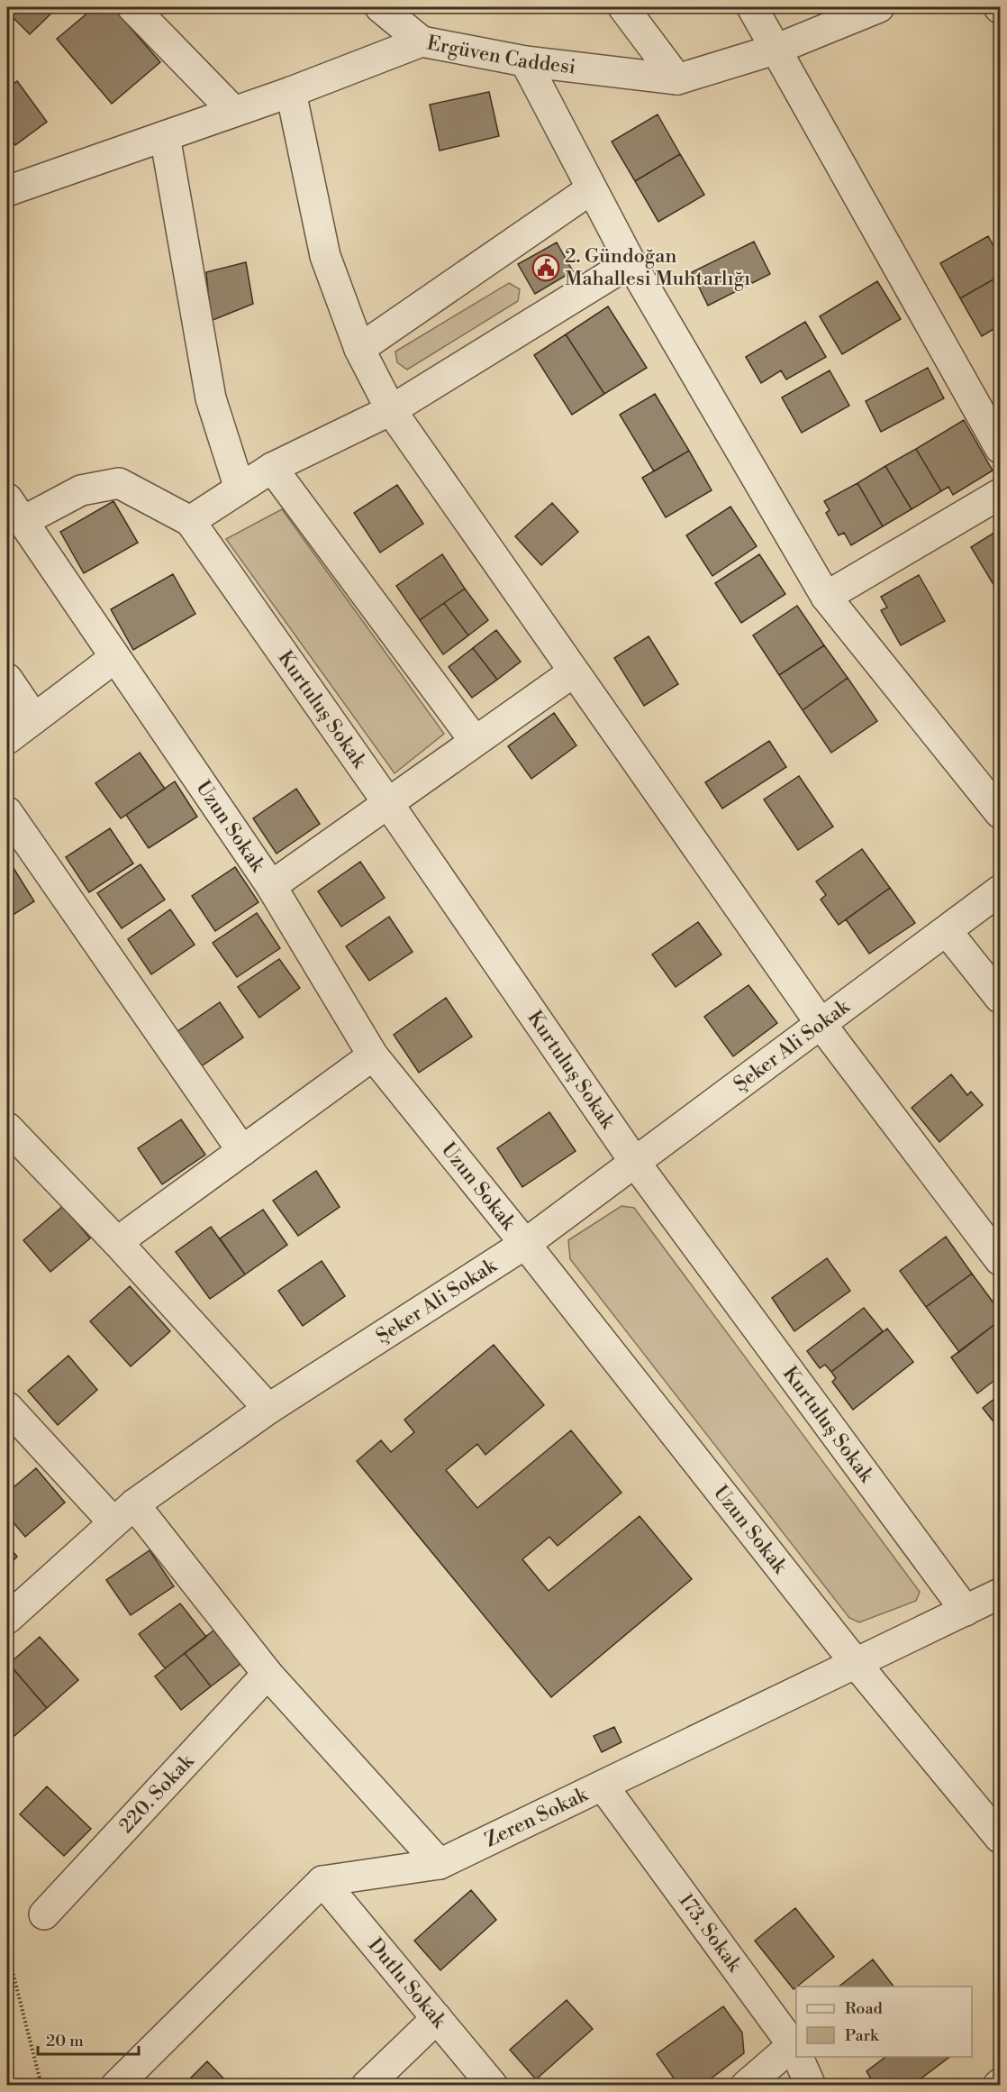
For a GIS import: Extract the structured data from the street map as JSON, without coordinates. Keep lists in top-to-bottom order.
{
  "streets": {
    "street": [
      "Ergüven Caddesi",
      "Kurtuluş Sokak",
      "Uzun Sokak",
      "Şeker Ali Sokak",
      "220. Sokak",
      "Zeren Sokak",
      "173. Sokak",
      "Dutlu Sokak"
    ]
  },
  "crossings": [
    ["Kurtuluş Sokak", "Şeker Ali Sokak"],
    ["Kurtuluş Sokak", "Zeren Sokak"],
    ["Uzun Sokak", "Şeker Ali Sokak"],
    ["Uzun Sokak", "Zeren Sokak"],
    ["Zeren Sokak", "173. Sokak"],
    ["Zeren Sokak", "Dutlu Sokak"]
  ],
  "places": {
    "public building": ["2. Gündoğan Mahallesi Muhtarlığı"]
  },
  "legend": ["Road", "Park"],
  "scale_bar": "20 m"
}
